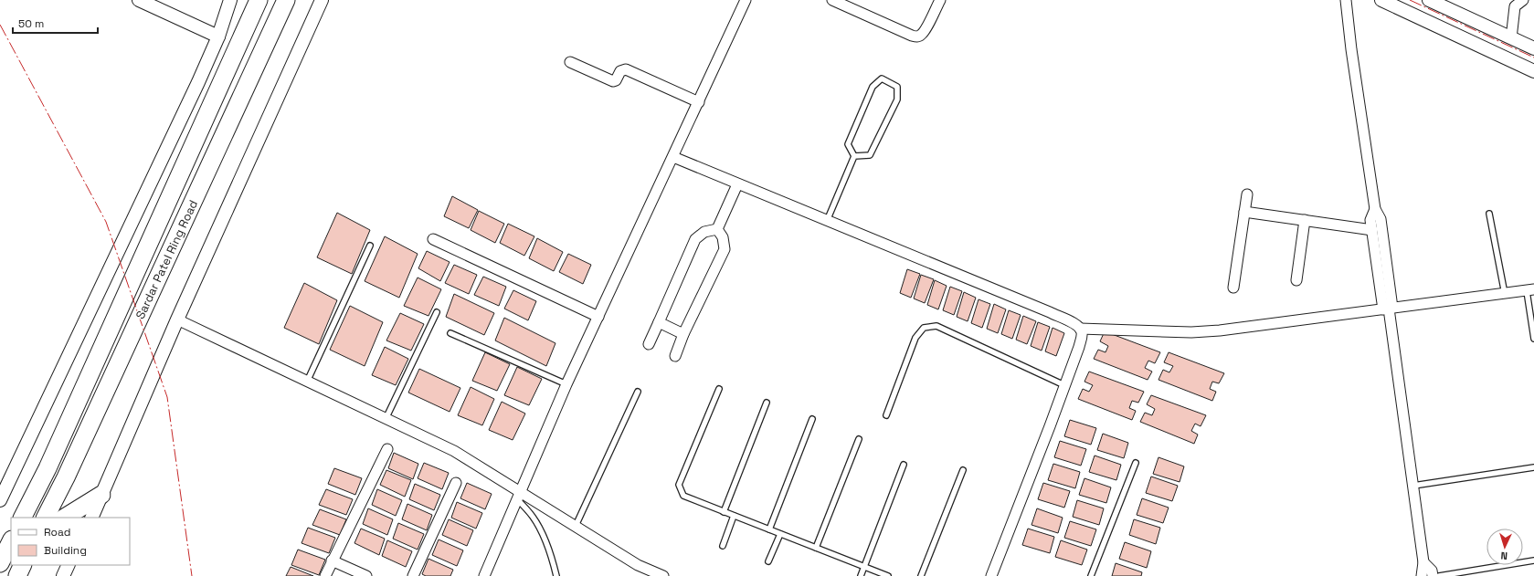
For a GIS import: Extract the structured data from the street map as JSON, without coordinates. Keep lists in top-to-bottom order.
{
  "streets": {
    "highway": ["Sardar Patel Ring Road"]
  },
  "legend": ["Road", "Building"],
  "scale_bar": "50 m",
  "north": "bottom"
}
